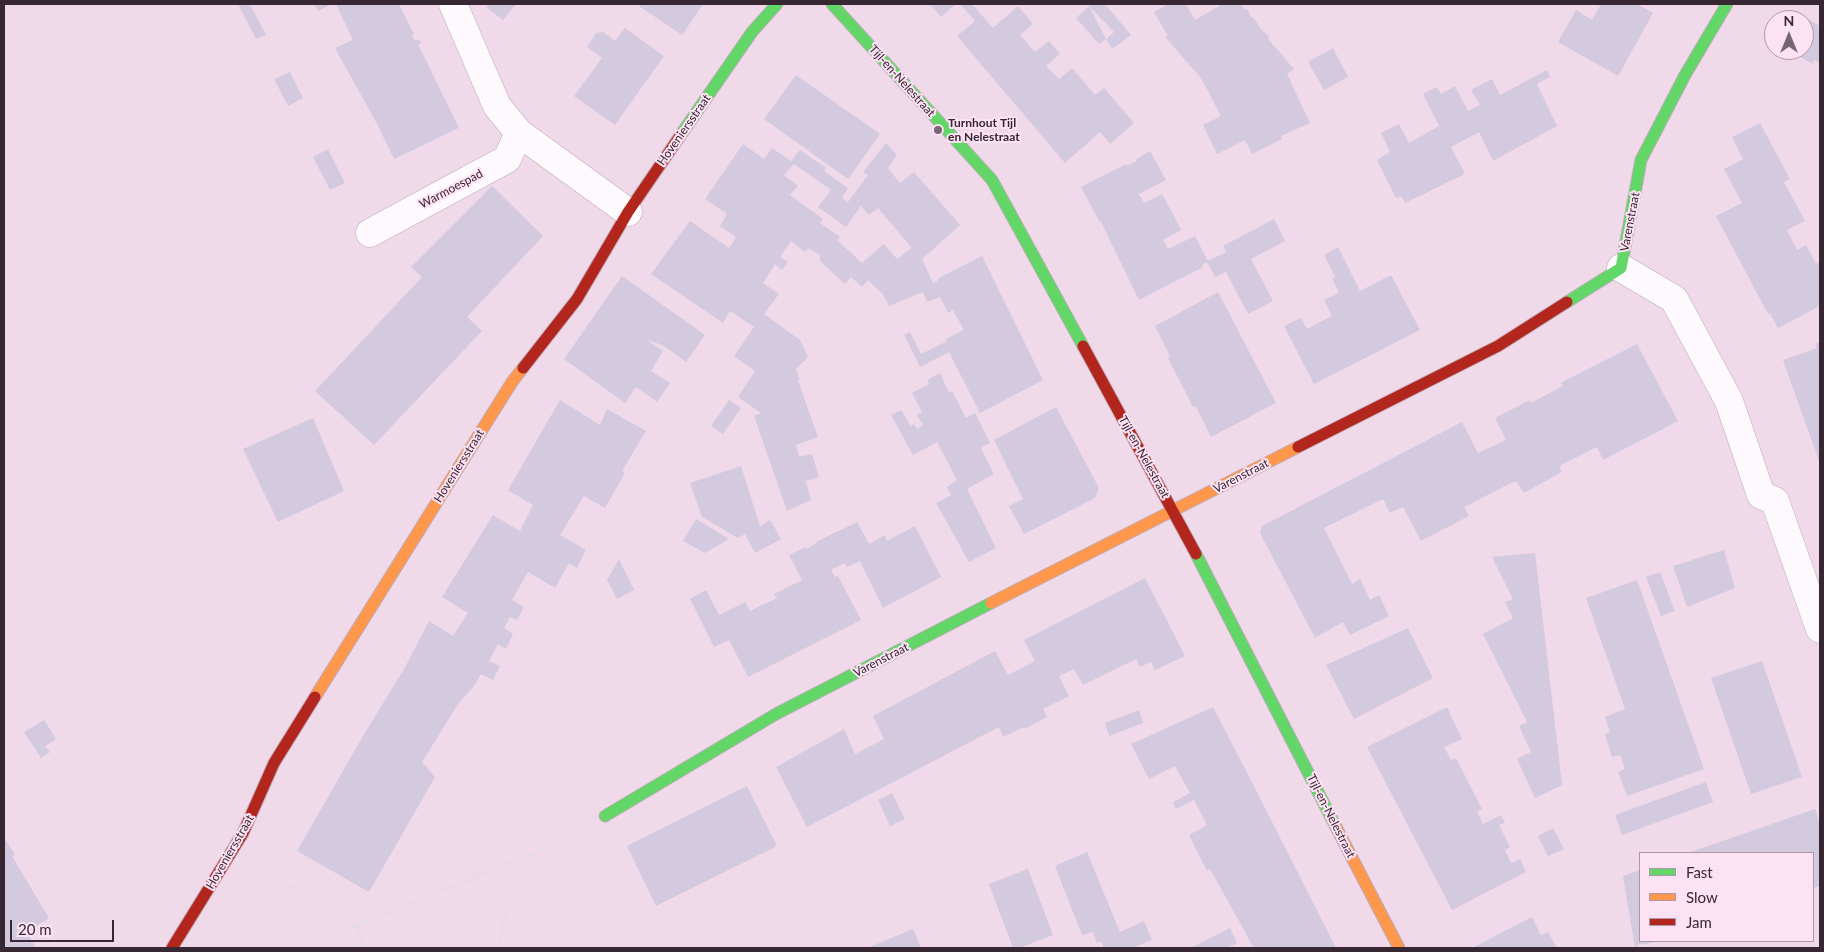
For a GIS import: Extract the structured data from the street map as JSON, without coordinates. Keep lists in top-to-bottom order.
{
  "streets": {
    "street": [
      "Tijl-en-Nelestraat",
      "Hoveniersstraat",
      "Warmoespad",
      "Varenstraat"
    ]
  },
  "crossings": [
    ["Tijl-en-Nelestraat", "Varenstraat"]
  ],
  "places": ["Turnhout Tijl en Nelestraat"],
  "legend": ["Fast", "Slow", "Jam"],
  "scale_bar": "20 m",
  "north": "top"
}
